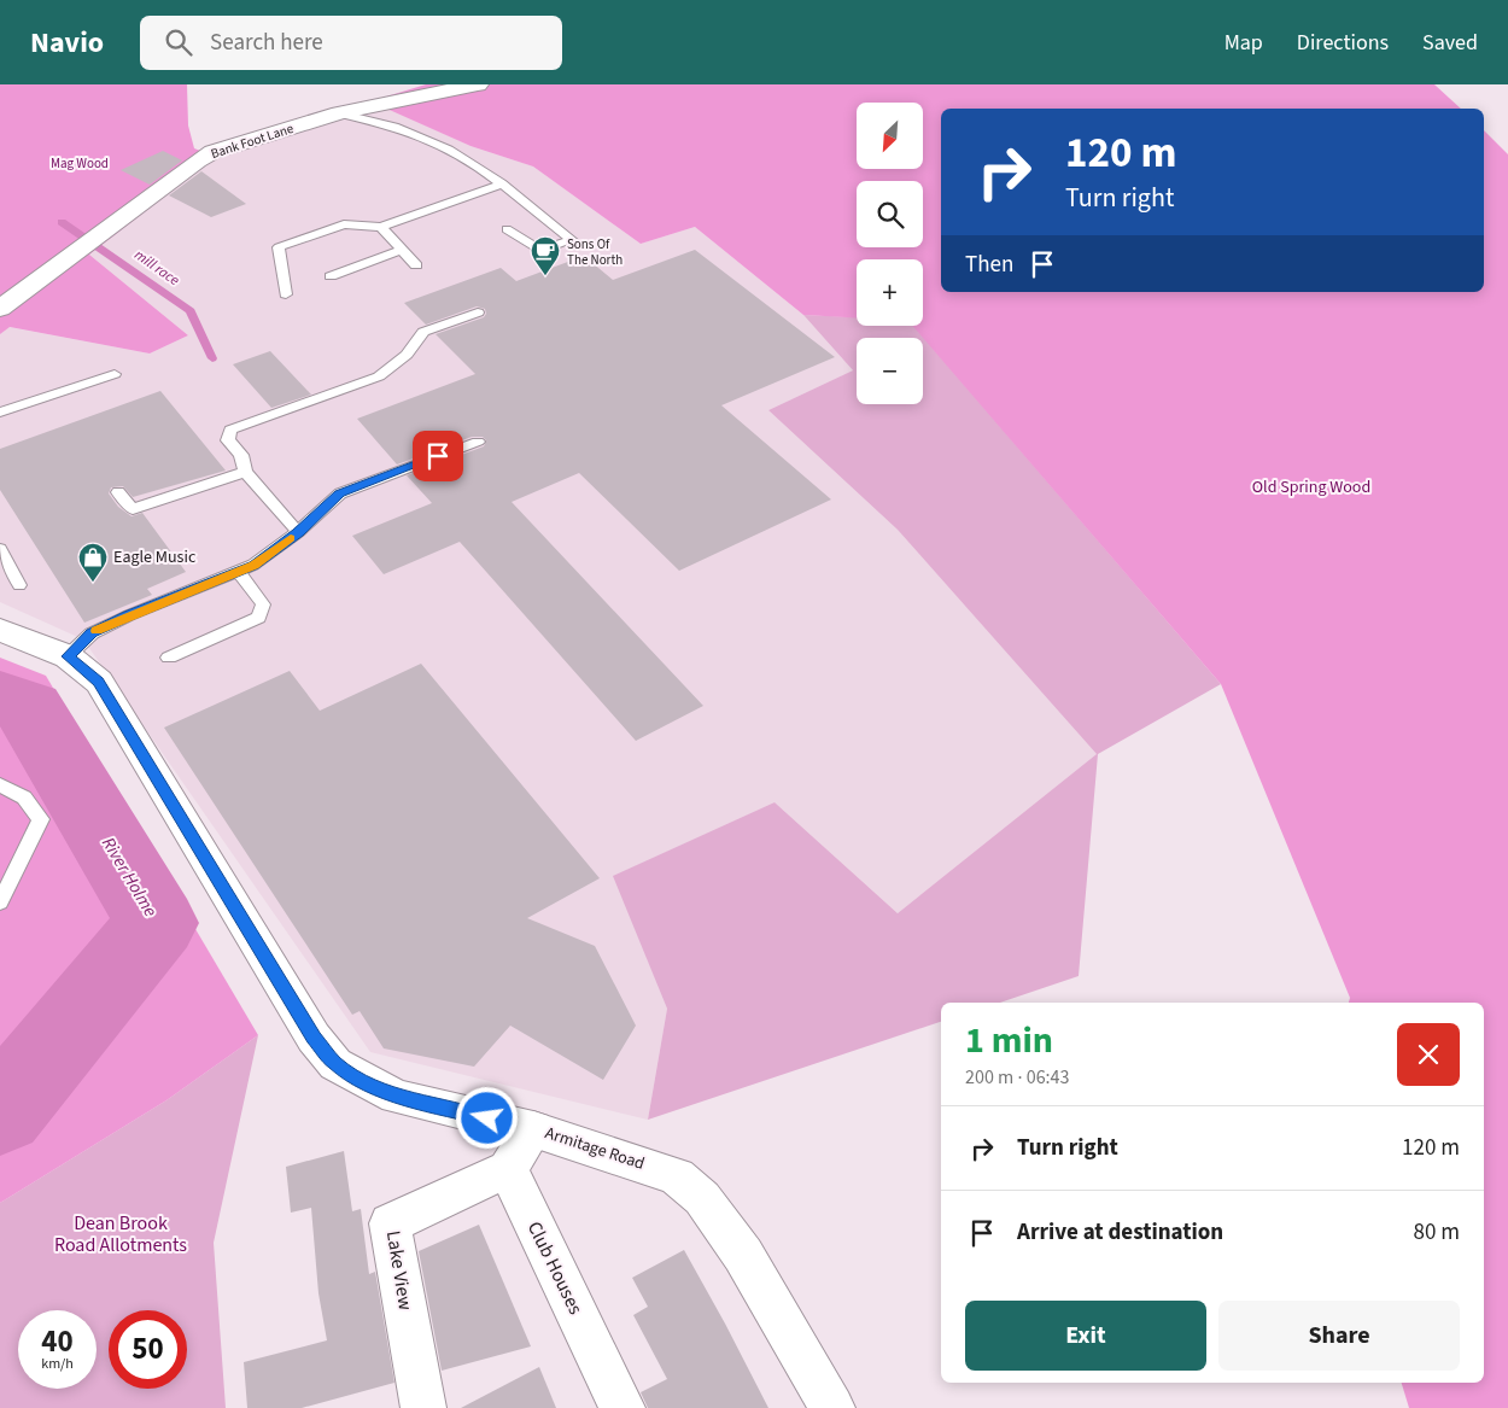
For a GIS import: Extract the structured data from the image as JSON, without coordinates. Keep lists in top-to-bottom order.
{
  "streets": {
    "street": [
      "Bank Foot Lane",
      "Armitage Road",
      "Club Houses",
      "Lake View"
    ]
  },
  "crossings": [
    ["Club Houses", "Lake View"]
  ],
  "water": ["mill race", "River Holme"],
  "parks": ["Mag Wood", "Old Spring Wood", "Dean Brook Road Allotments"],
  "places": {
    "cafe": ["Sons Of The North"],
    "shop": ["Eagle Music"]
  },
  "north": "bottom left",
  "page": {
    "header": "Navio",
    "search": "Search here",
    "nav": ["Map", "Directions", "Saved"],
    "map_buttons": ["+", "−"],
    "turn": ["120 m", "Turn right"],
    "then": "Then",
    "heading": ["1 min", "200 m · 06:43"],
    "list": [
      {
        "name": "Turn right",
        "value": "120 m"
      },
      {
        "name": "Arrive at destination",
        "value": "80 m"
      }
    ],
    "buttons": ["Exit", "Share"],
    "speed": "40 km/h",
    "limit": "50"
  }
}
